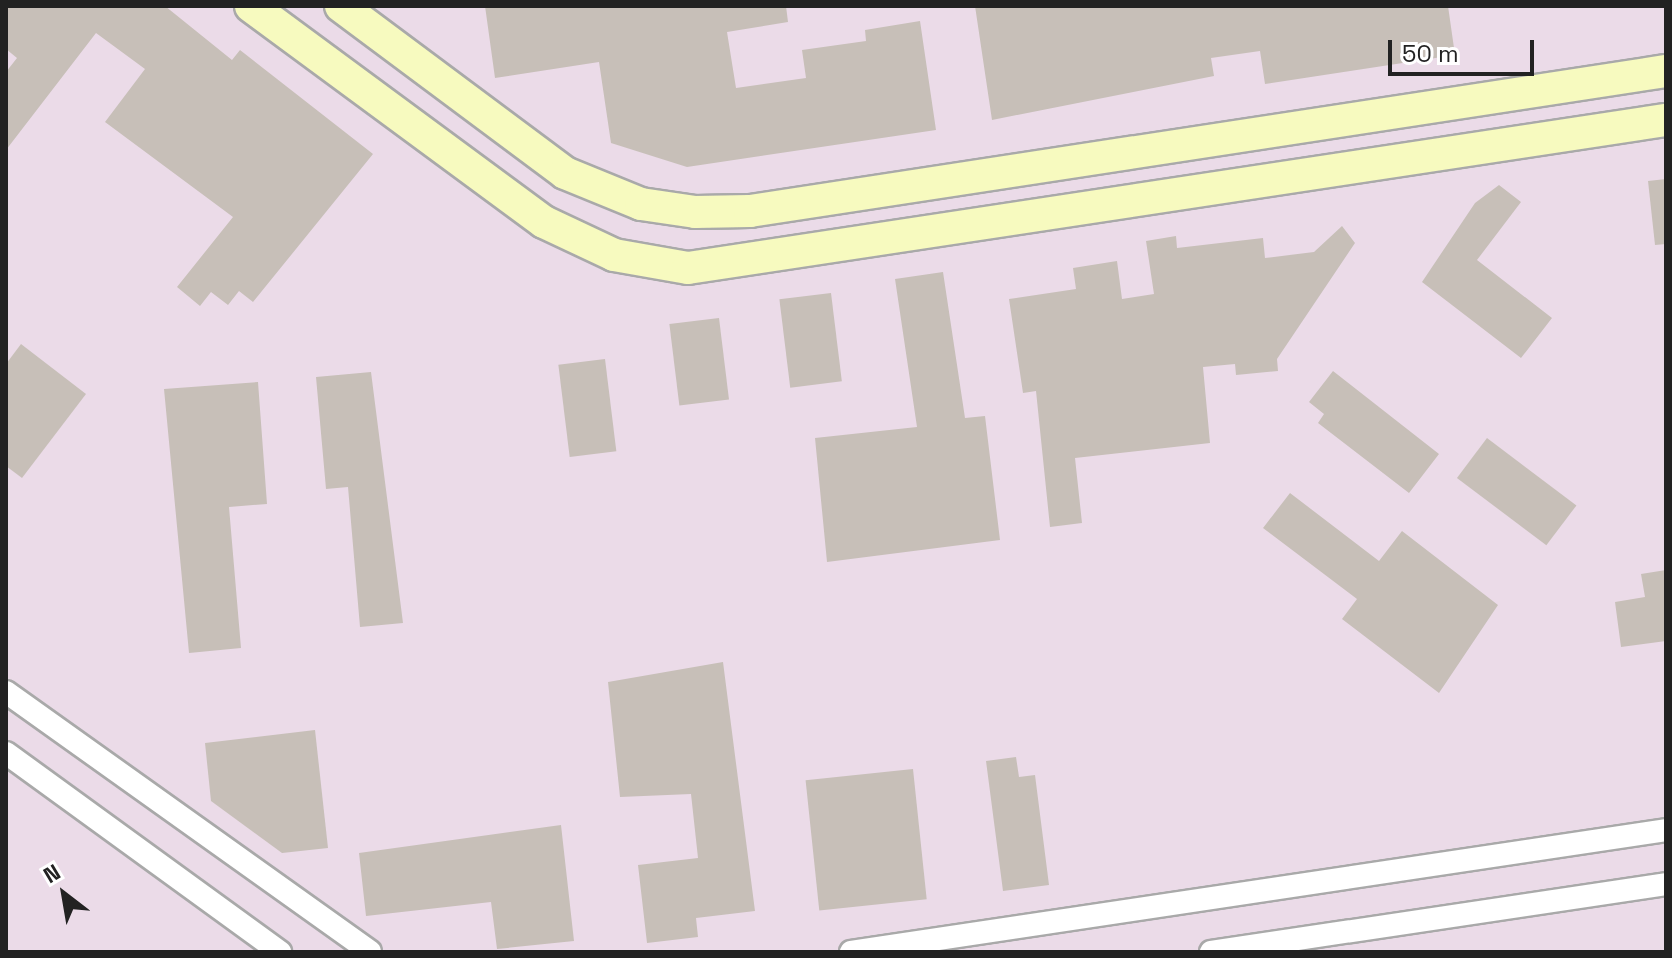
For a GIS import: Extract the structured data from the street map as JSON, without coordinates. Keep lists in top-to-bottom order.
{
  "scale_bar": "50 m",
  "north": "top left"
}
